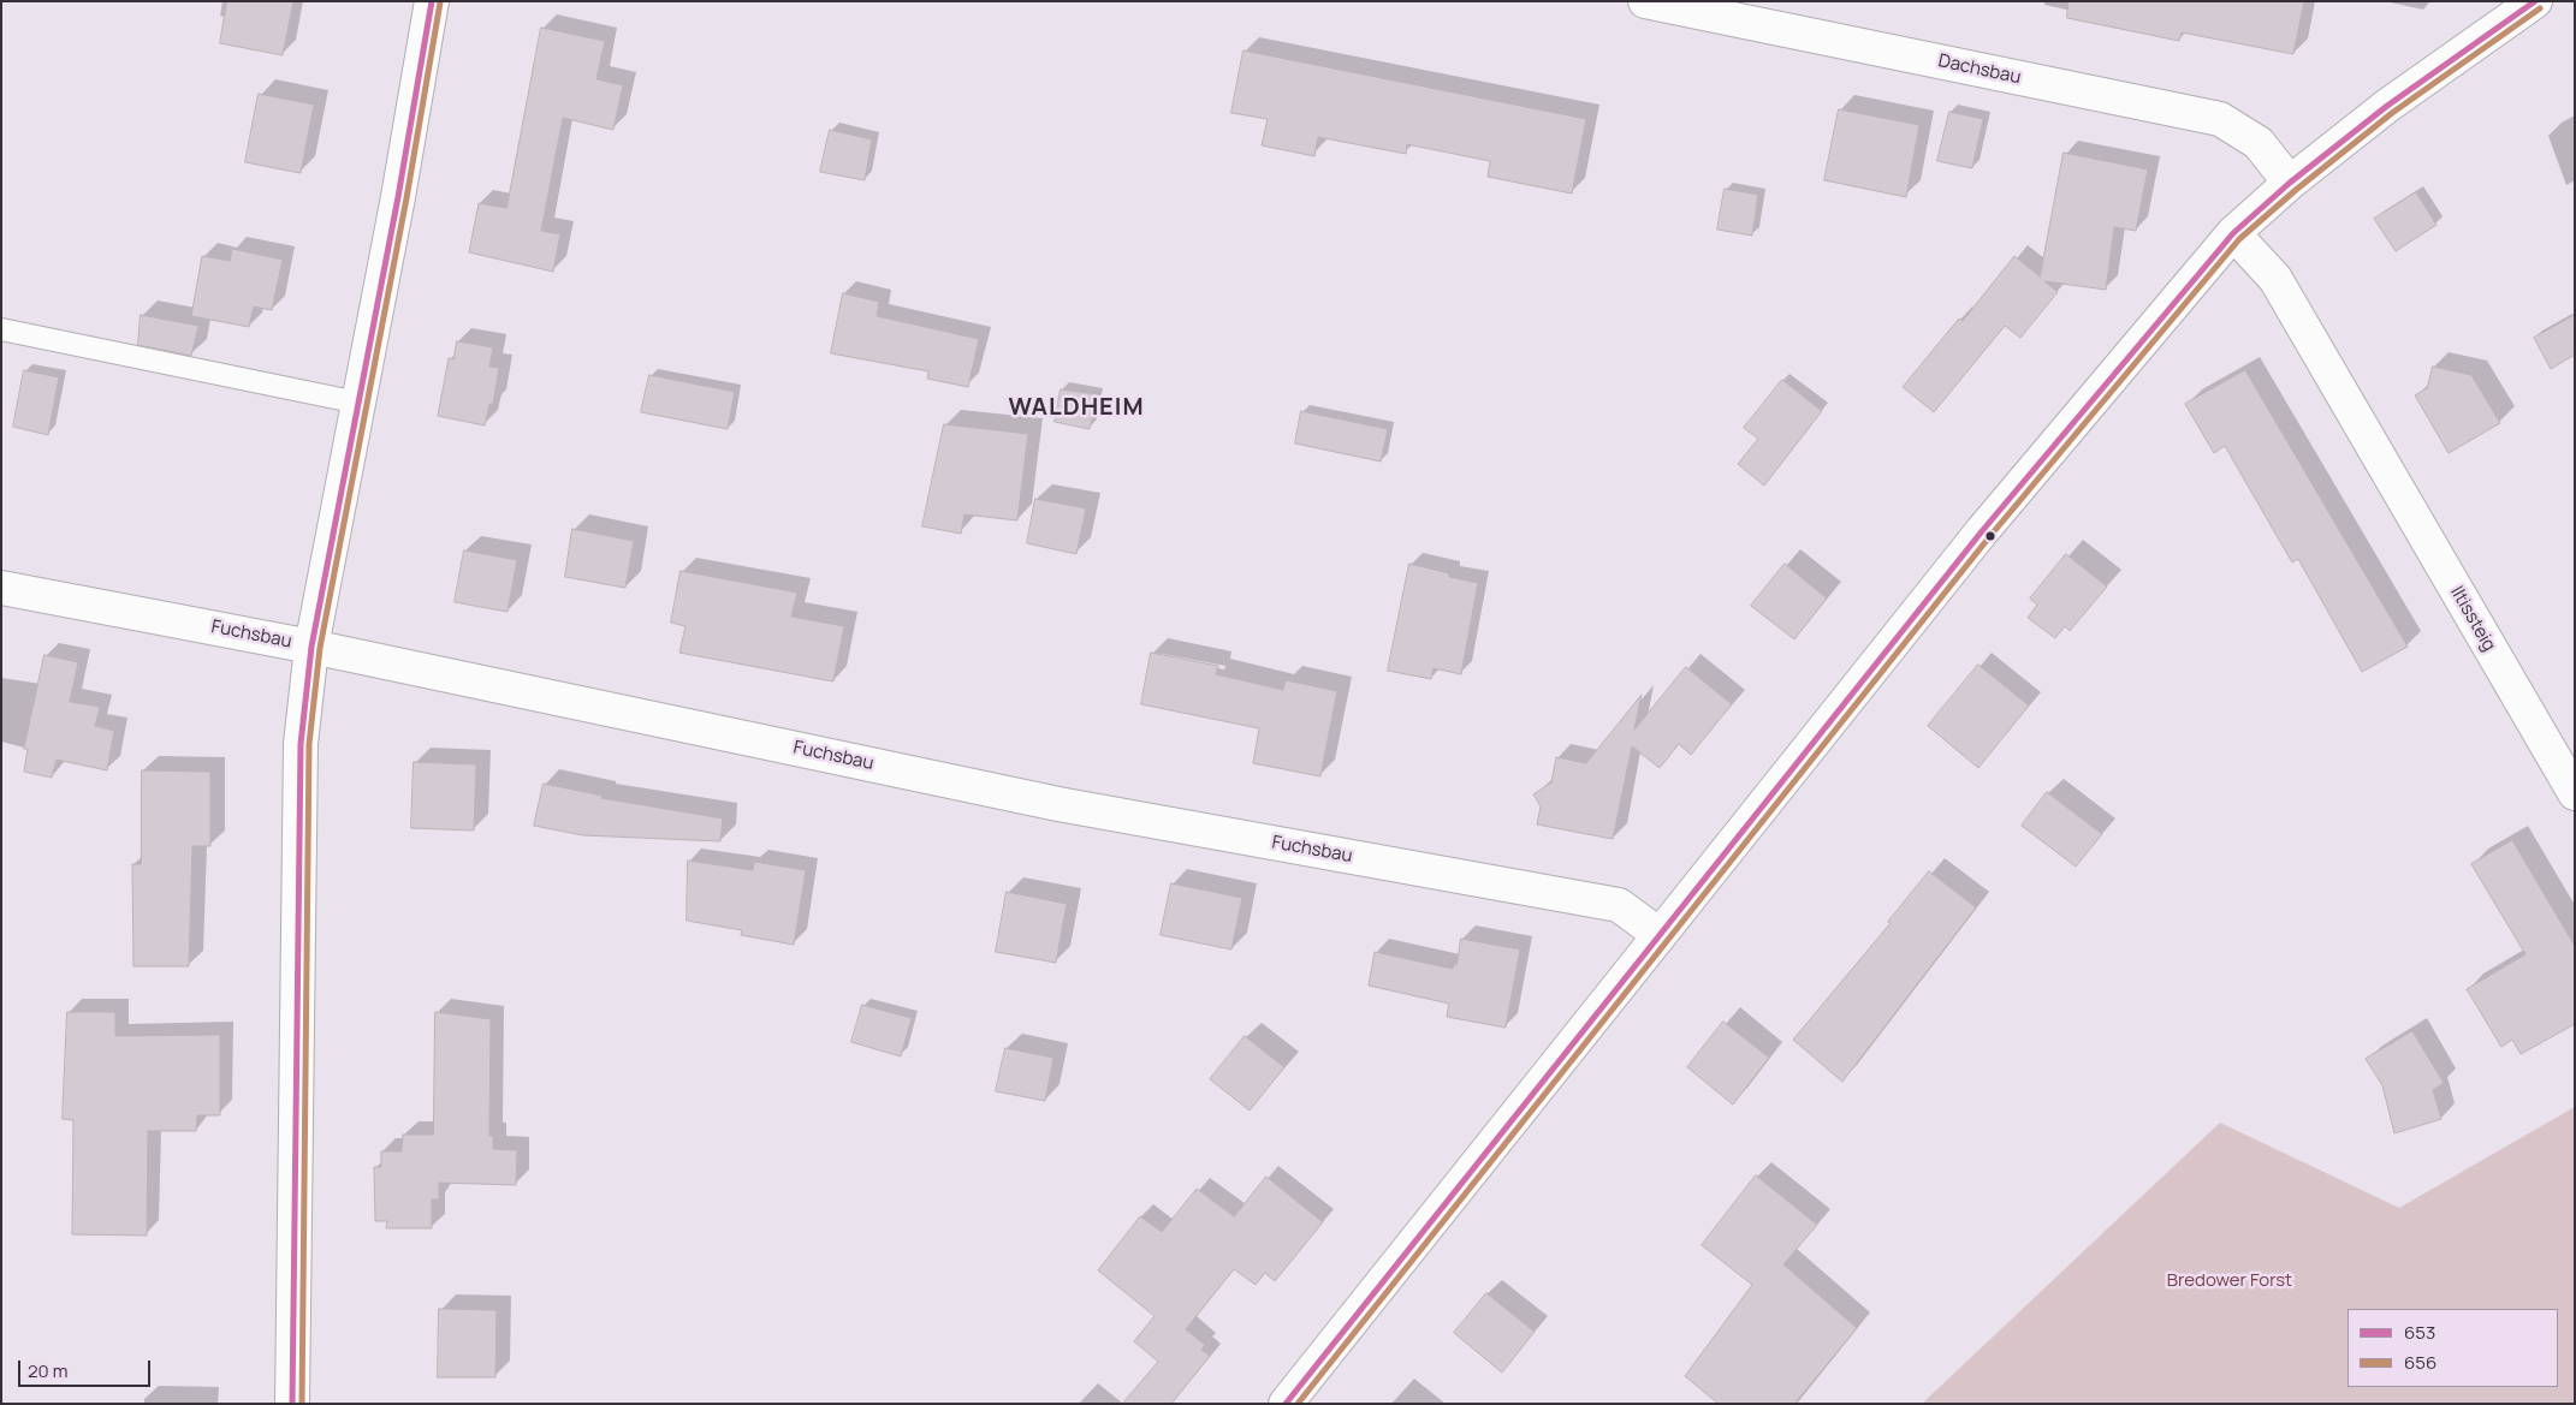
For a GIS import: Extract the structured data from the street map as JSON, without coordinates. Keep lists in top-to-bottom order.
{
  "streets": {
    "street": ["Dachsbau", "Iltissteig", "Fuchsbau"]
  },
  "districts": ["WALDHEIM"],
  "parks": ["Bredower Forst"],
  "lines": ["transit line 653", "transit line 656"],
  "legend": ["653", "656"],
  "scale_bar": "20 m"
}
